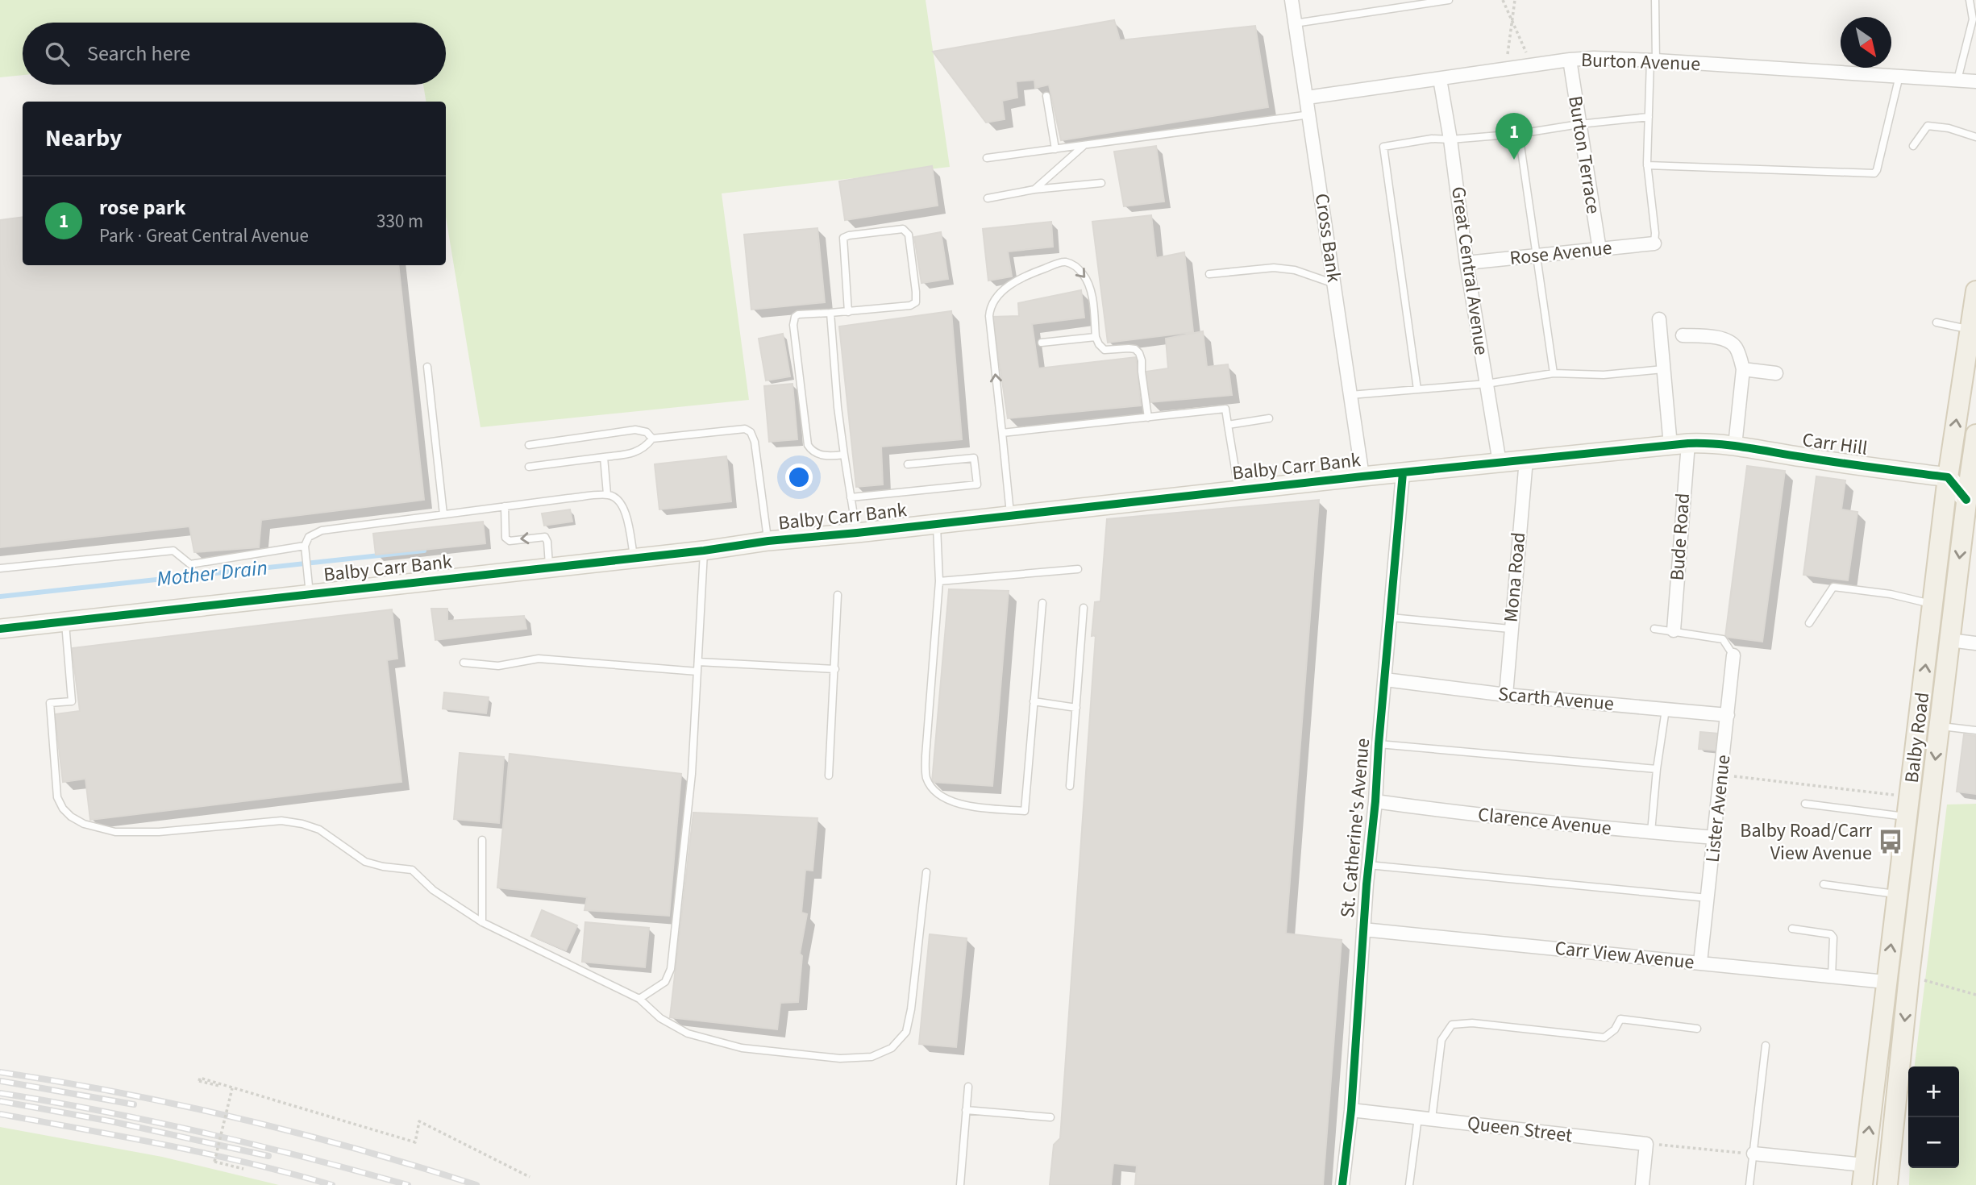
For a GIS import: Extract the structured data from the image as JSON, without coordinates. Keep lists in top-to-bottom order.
{
  "streets": {
    "main road": ["Balby Road"],
    "street": [
      "Burton Avenue",
      "Burton Terrace",
      "Cross Bank",
      "Rose Avenue",
      "Great Central Avenue",
      "Carr Hill",
      "Balby Carr Bank",
      "Bude Road",
      "Mona Road",
      "Scarth Avenue",
      "Lister Avenue",
      "Clarence Avenue",
      "St. Catherine's Avenue",
      "Carr View Avenue",
      "Queen Street"
    ]
  },
  "crossings": [
    ["Burton Avenue", "Burton Terrace"],
    ["Burton Avenue", "Cross Bank"],
    ["Burton Avenue", "Great Central Avenue"],
    ["Burton Terrace", "Rose Avenue"],
    ["Cross Bank", "Balby Carr Bank"],
    ["Rose Avenue", "Great Central Avenue"],
    ["Great Central Avenue", "Balby Carr Bank"],
    ["Carr Hill", "Balby Carr Bank"],
    ["Carr Hill", "Bude Road"],
    ["Carr Hill", "Balby Road"],
    ["Balby Carr Bank", "Bude Road"],
    ["Balby Carr Bank", "Mona Road"],
    ["Balby Carr Bank", "St. Catherine's Avenue"],
    ["Mona Road", "Scarth Avenue"],
    ["Scarth Avenue", "Lister Avenue"],
    ["Scarth Avenue", "St. Catherine's Avenue"],
    ["Balby Road", "Carr View Avenue"],
    ["Lister Avenue", "Clarence Avenue"],
    ["Lister Avenue", "Carr View Avenue"],
    ["Clarence Avenue", "St. Catherine's Avenue"],
    ["St. Catherine's Avenue", "Carr View Avenue"],
    ["St. Catherine's Avenue", "Queen Street"]
  ],
  "water": ["Mother Drain"],
  "places": {
    "bus stop": ["Balby Road/Carr View Avenue"]
  },
  "north": "bottom right",
  "page": {
    "search": "Search here",
    "heading": "Nearby",
    "pins": "1",
    "list": [
      {
        "mark": "1",
        "name": "rose park",
        "note": "Park · Great Central Avenue",
        "value": "330 m"
      }
    ],
    "map_buttons": ["+", "−"]
  }
}
